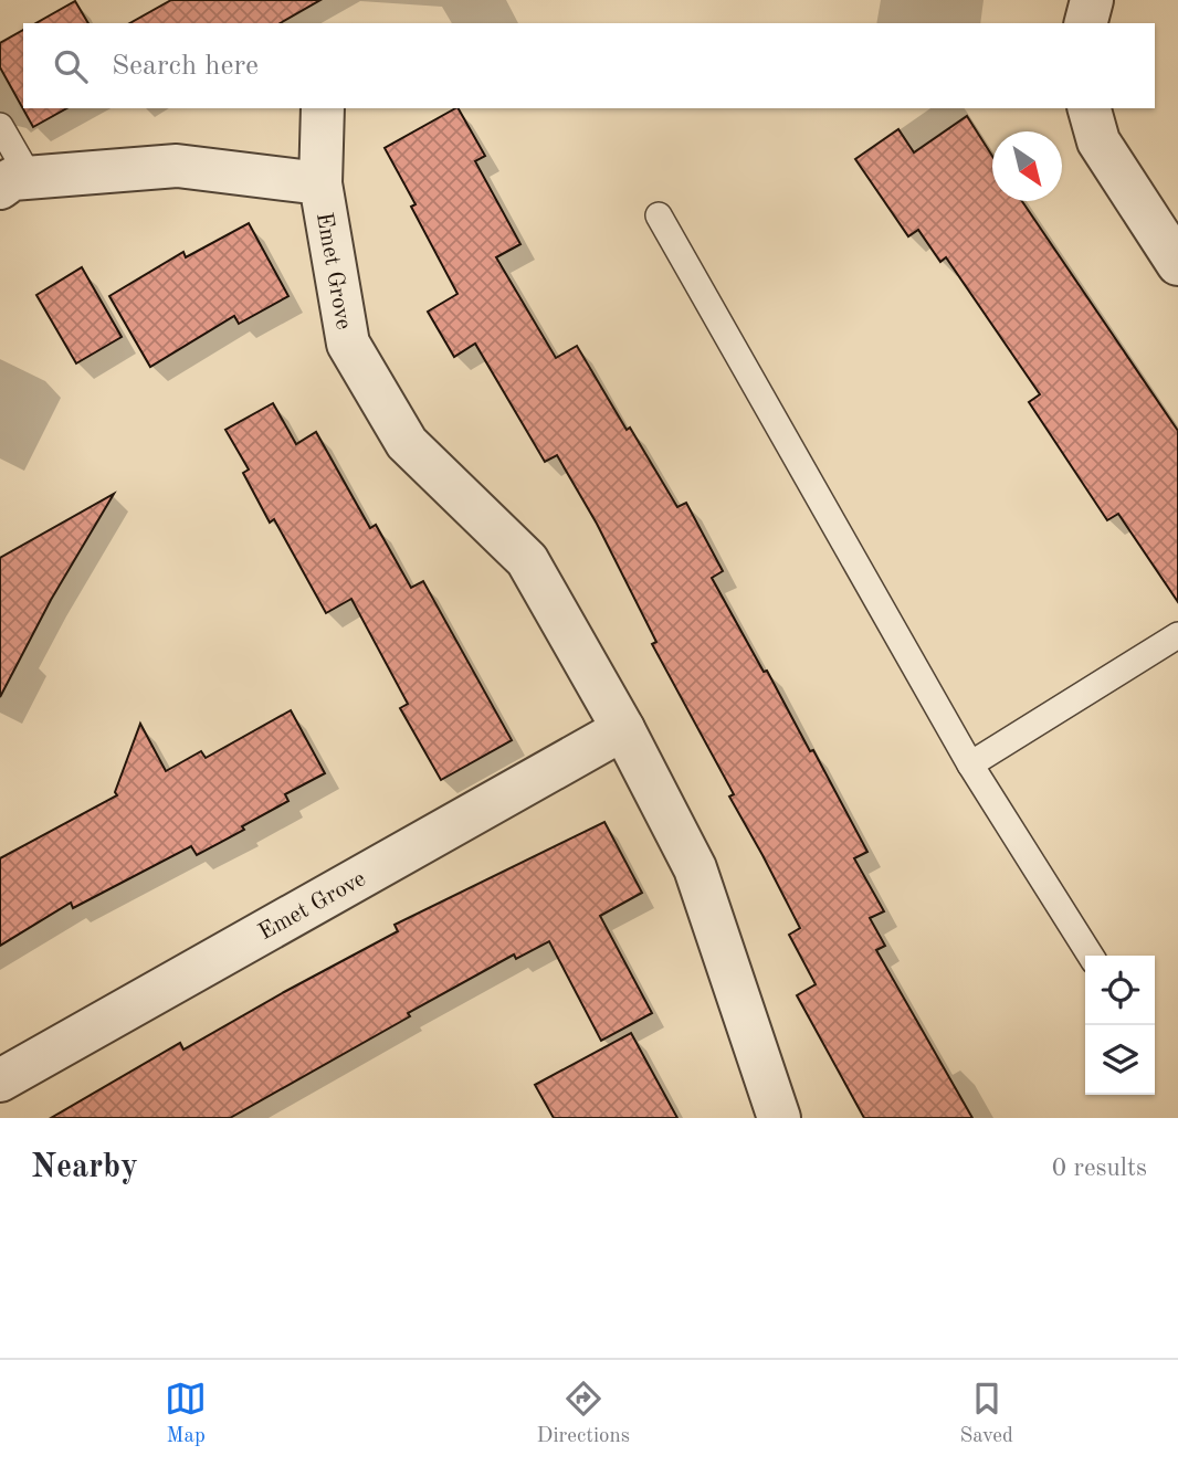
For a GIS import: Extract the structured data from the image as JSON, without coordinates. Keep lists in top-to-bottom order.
{
  "streets": {
    "street": ["Emet Grove"]
  },
  "north": "bottom right",
  "page": {
    "search": "Search here",
    "heading": ["Nearby", "0 results"],
    "nav": ["Map", "Directions", "Saved"]
  }
}
